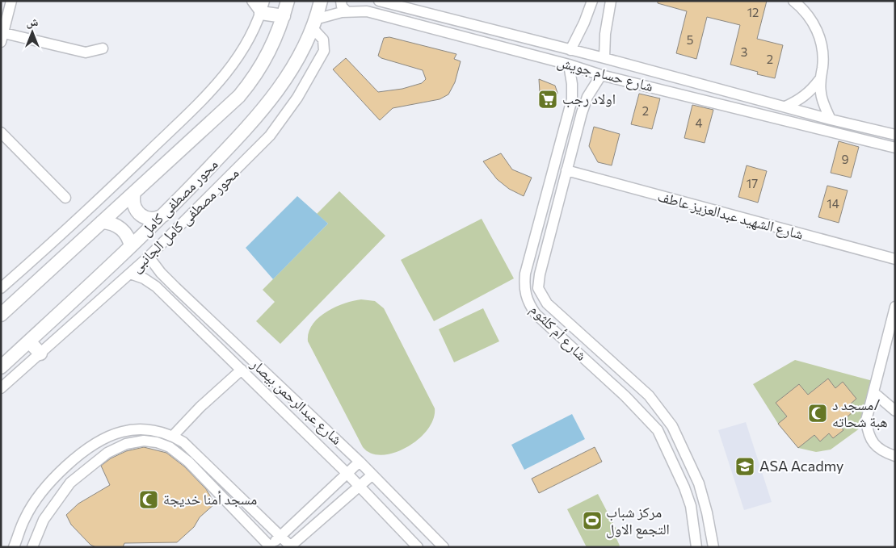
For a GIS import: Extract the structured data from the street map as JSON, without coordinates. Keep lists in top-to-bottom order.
{
  "streets": {
    "main road": ["محور مصطفى كامل"],
    "street": [
      "شارع حسام جويش",
      "شارع الشهيد عبدالعزيز عاطف",
      "محور مصطفى كامل الجانبى",
      "شارع أم كلثوم",
      "شارع عبدالرحمن بيصار"
    ]
  },
  "crossings": [
    ["شارع حسام جويش", "محور مصطفى كامل"],
    ["شارع حسام جويش", "محور مصطفى كامل الجانبى"],
    ["شارع حسام جويش", "شارع أم كلثوم"],
    ["محور مصطفى كامل", "محور مصطفى كامل الجانبى"],
    ["شارع الشهيد عبدالعزيز عاطف", "شارع أم كلثوم"],
    ["محور مصطفى كامل الجانبى", "شارع عبدالرحمن بيصار"]
  ],
  "places": {
    "supermarket": ["اولاد رجب"],
    "mosque": ["مسجد د/ هبة شحاته", "مسجد أمنا خديجة"],
    "school or university": ["ASA Acadmy"],
    "sports": ["مركز شباب التجمع الاول"]
  },
  "house_numbers": [
    "12",
    "5",
    "3",
    "2",
    "2",
    "4",
    "9",
    "17",
    "14"
  ],
  "north": "top"
}
